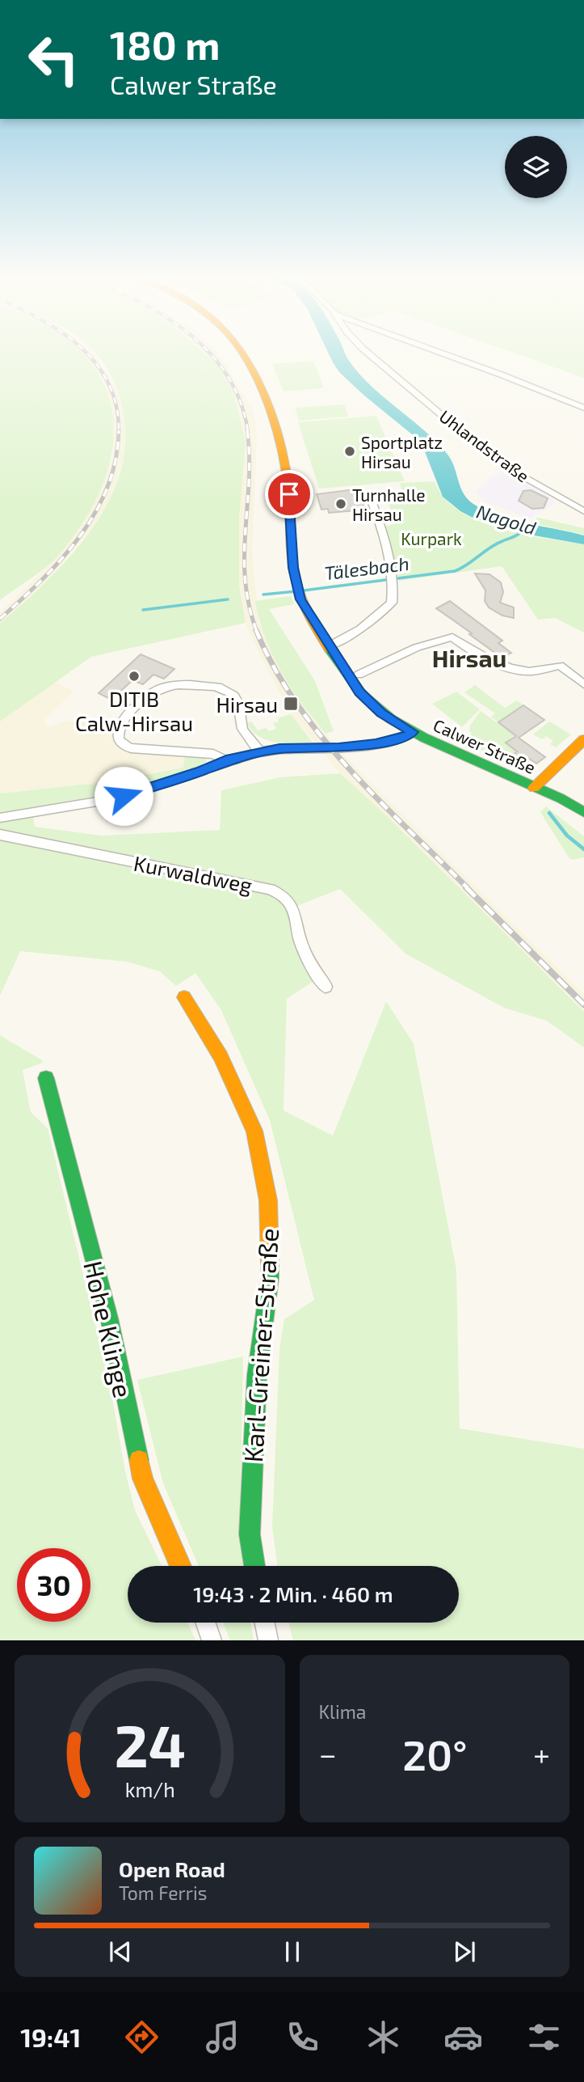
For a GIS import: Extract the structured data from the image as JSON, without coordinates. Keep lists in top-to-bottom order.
{
  "streets": {
    "main road": ["Calwer Straße", "Hohe Klinge", "Karl-Greiner-Straße"],
    "street": ["Uhlandstraße", "Kurwaldweg"]
  },
  "districts": ["Hirsau"],
  "water": ["Nagold", "Tälesbach"],
  "parks": ["Kurpark"],
  "places": {
    "other": ["Sportplatz Hirsau", "Turnhalle Hirsau", "DITIB Calw-Hirsau"],
    "transit": ["Hirsau"]
  },
  "page": {
    "turn": ["180 m", "Calwer Straße"],
    "limit": "30",
    "trip": "19:43 · 2 Min. · 460 m",
    "tile": "Klima",
    "heat": ["−", "20°", "+"],
    "song": ["Open Road", "Tom Ferris"],
    "tabs": "19:41",
    "gauge": ["24", "km/h"]
  }
}
